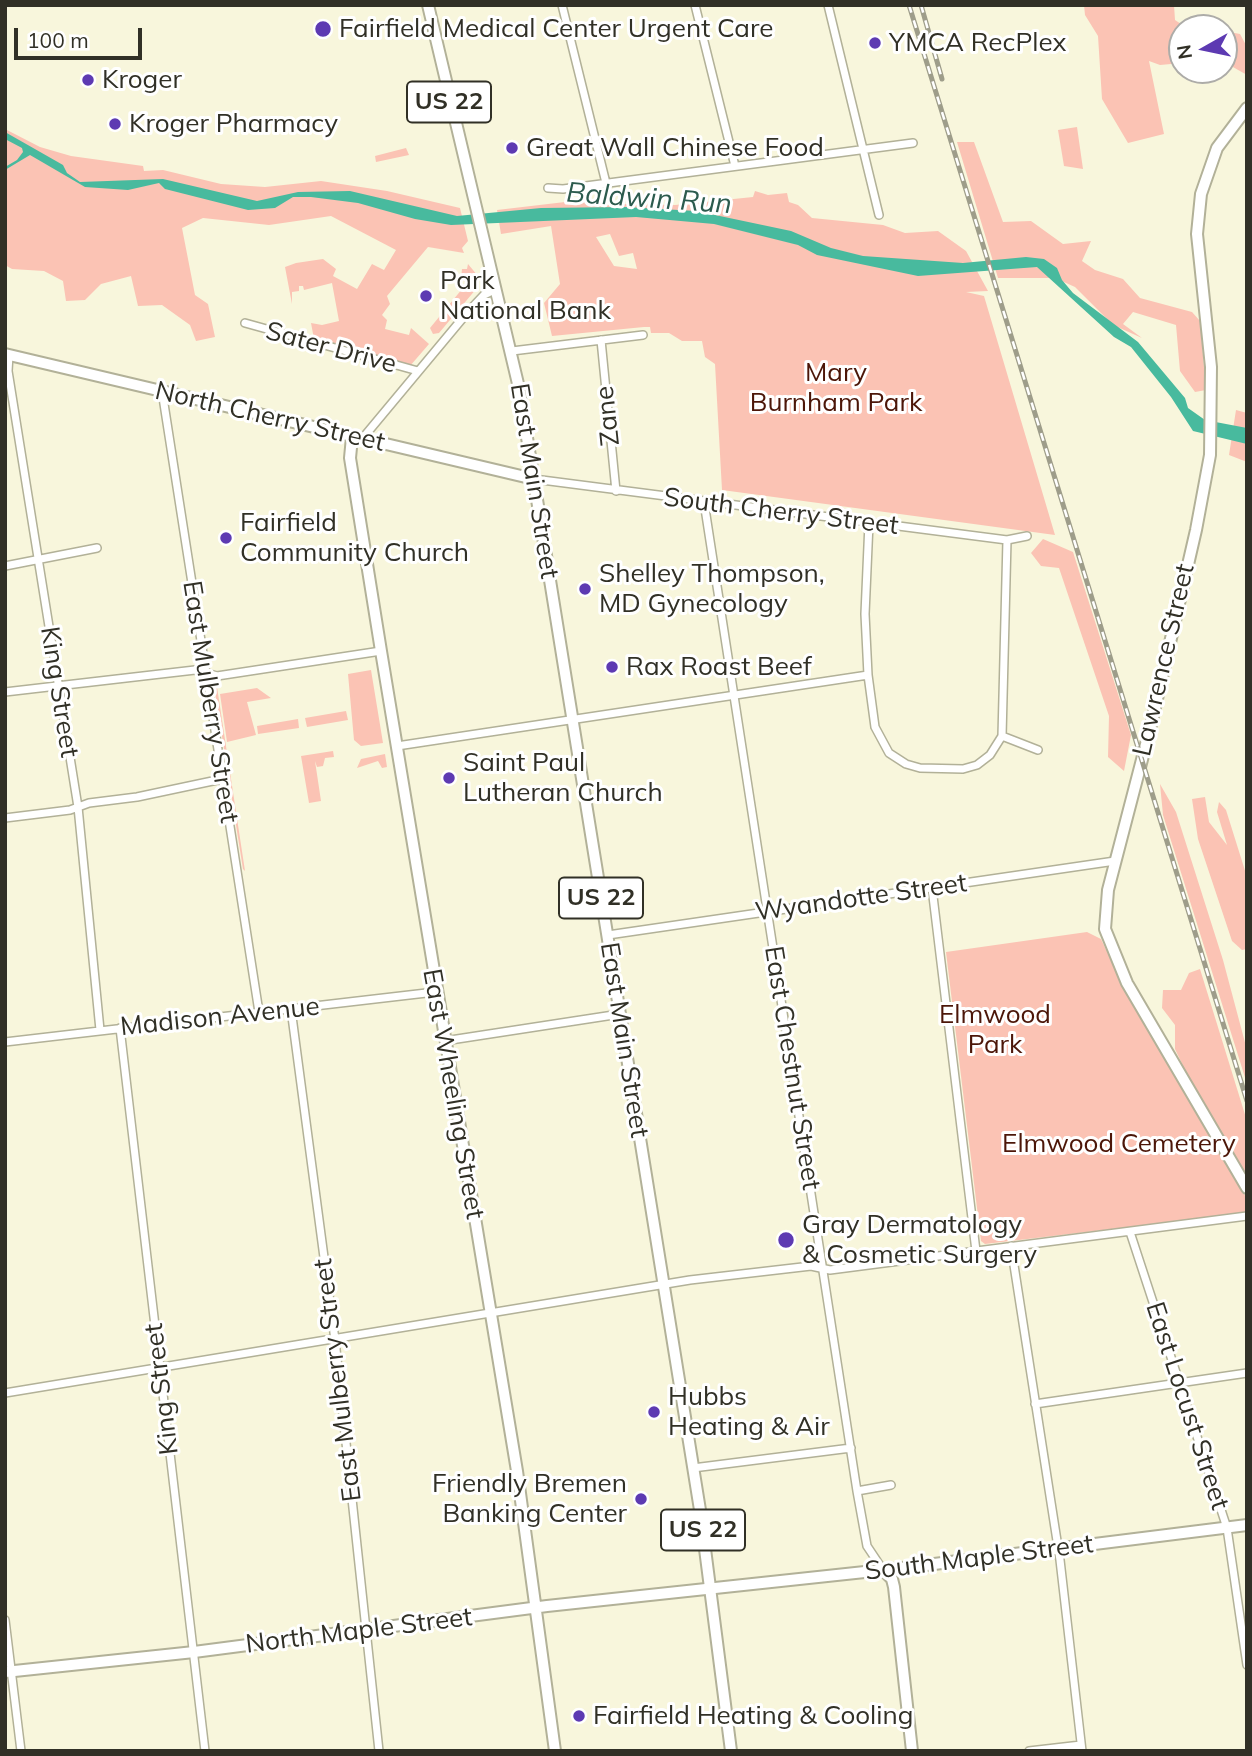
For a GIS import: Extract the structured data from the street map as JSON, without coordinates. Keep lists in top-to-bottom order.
{
  "streets": {
    "street": [
      "US 22",
      "Sater Drive",
      "Zane",
      "North Cherry Street",
      "East Main Street",
      "South Cherry Street",
      "Lawrence Street",
      "King Street",
      "East Mulberry Street",
      "Wyandotte Street",
      "Madison Avenue",
      "East Chestnut Street",
      "East Wheeling Street",
      "East Locust Street",
      "South Maple Street",
      "North Maple Street"
    ]
  },
  "crossings": [
    ["Zane", "South Cherry Street"],
    ["North Cherry Street", "East Main Street"],
    ["North Cherry Street", "South Cherry Street"],
    ["North Cherry Street", "King Street"],
    ["North Cherry Street", "East Mulberry Street"],
    ["North Cherry Street", "East Wheeling Street"],
    ["East Main Street", "South Cherry Street"],
    ["East Main Street", "Wyandotte Street"],
    ["East Main Street", "South Maple Street"],
    ["East Main Street", "North Maple Street"],
    ["South Cherry Street", "East Chestnut Street"],
    ["Lawrence Street", "Wyandotte Street"],
    ["King Street", "Madison Avenue"],
    ["King Street", "North Maple Street"],
    ["East Mulberry Street", "Madison Avenue"],
    ["East Mulberry Street", "North Maple Street"],
    ["Wyandotte Street", "East Chestnut Street"],
    ["Madison Avenue", "East Wheeling Street"],
    ["East Chestnut Street", "South Maple Street"],
    ["East Wheeling Street", "North Maple Street"],
    ["East Locust Street", "South Maple Street"],
    ["South Maple Street", "North Maple Street"]
  ],
  "water": ["Baldwin Run"],
  "parks": ["Mary Burnham Park", "Elmwood Park", "Elmwood Cemetery"],
  "places": [
    "Fairfield Medical Center Urgent Care",
    "YMCA RecPlex",
    "Kroger",
    "Kroger Pharmacy",
    "Great Wall Chinese Food",
    "Park National Bank",
    "Fairfield Community Church",
    "Shelley Thompson, MD Gynecology",
    "Rax Roast Beef",
    "Saint Paul Lutheran Church",
    "Gray Dermatology & Cosmetic Surgery",
    "Hubbs Heating & Air",
    "Friendly Bremen Banking Center",
    "Fairfield Heating & Cooling"
  ],
  "scale_bar": "100 m",
  "north": "left"
}
